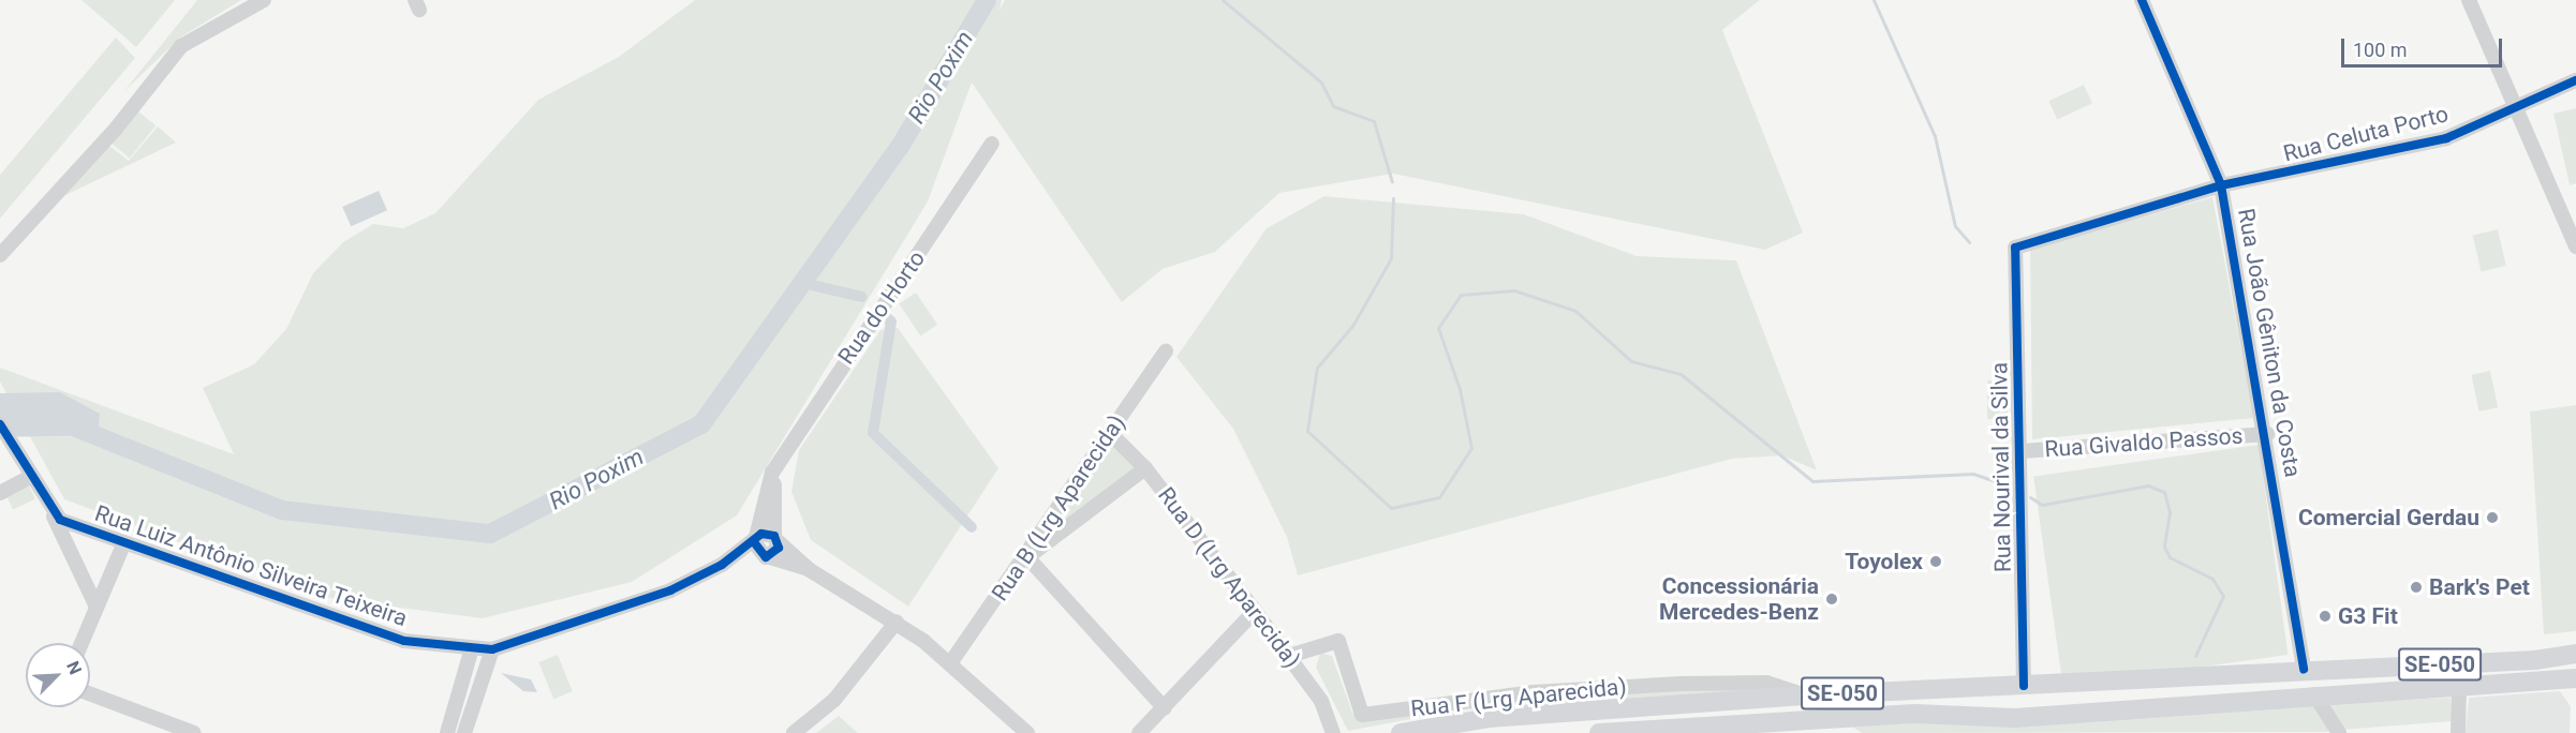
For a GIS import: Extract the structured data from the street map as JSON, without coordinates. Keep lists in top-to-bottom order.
{
  "streets": {
    "main road": ["SE-050"],
    "street": [
      "Rua Celuta Porto",
      "Rua do Horto",
      "Rua João Gêniton da Costa",
      "Rua Givaldo Passos",
      "Rua Nourival da Silva",
      "Rua B (Lrg Aparecida)",
      "Rua Luiz Antônio Silveira Teixeira",
      "Rua D (Lrg Aparecida)",
      "Rua F (Lrg Aparecida)"
    ]
  },
  "crossings": [
    ["Rua Celuta Porto", "Rua João Gêniton da Costa"],
    ["Rua Celuta Porto", "Rua Nourival da Silva"],
    ["Rua João Gêniton da Costa", "Rua Givaldo Passos"],
    ["Rua João Gêniton da Costa", "SE-050"],
    ["Rua Givaldo Passos", "Rua Nourival da Silva"],
    ["Rua Nourival da Silva", "SE-050"],
    ["Rua B (Lrg Aparecida)", "Rua D (Lrg Aparecida)"],
    ["Rua D (Lrg Aparecida)", "Rua F (Lrg Aparecida)"],
    ["SE-050", "Rua F (Lrg Aparecida)"]
  ],
  "water": ["Rio Poxim"],
  "places": [
    "Comercial Gerdau",
    "Toyolex",
    "Bark's Pet",
    "Concessionária Mercedes-Benz",
    "G3 Fit"
  ],
  "scale_bar": "100 m",
  "north": "top right"
}
